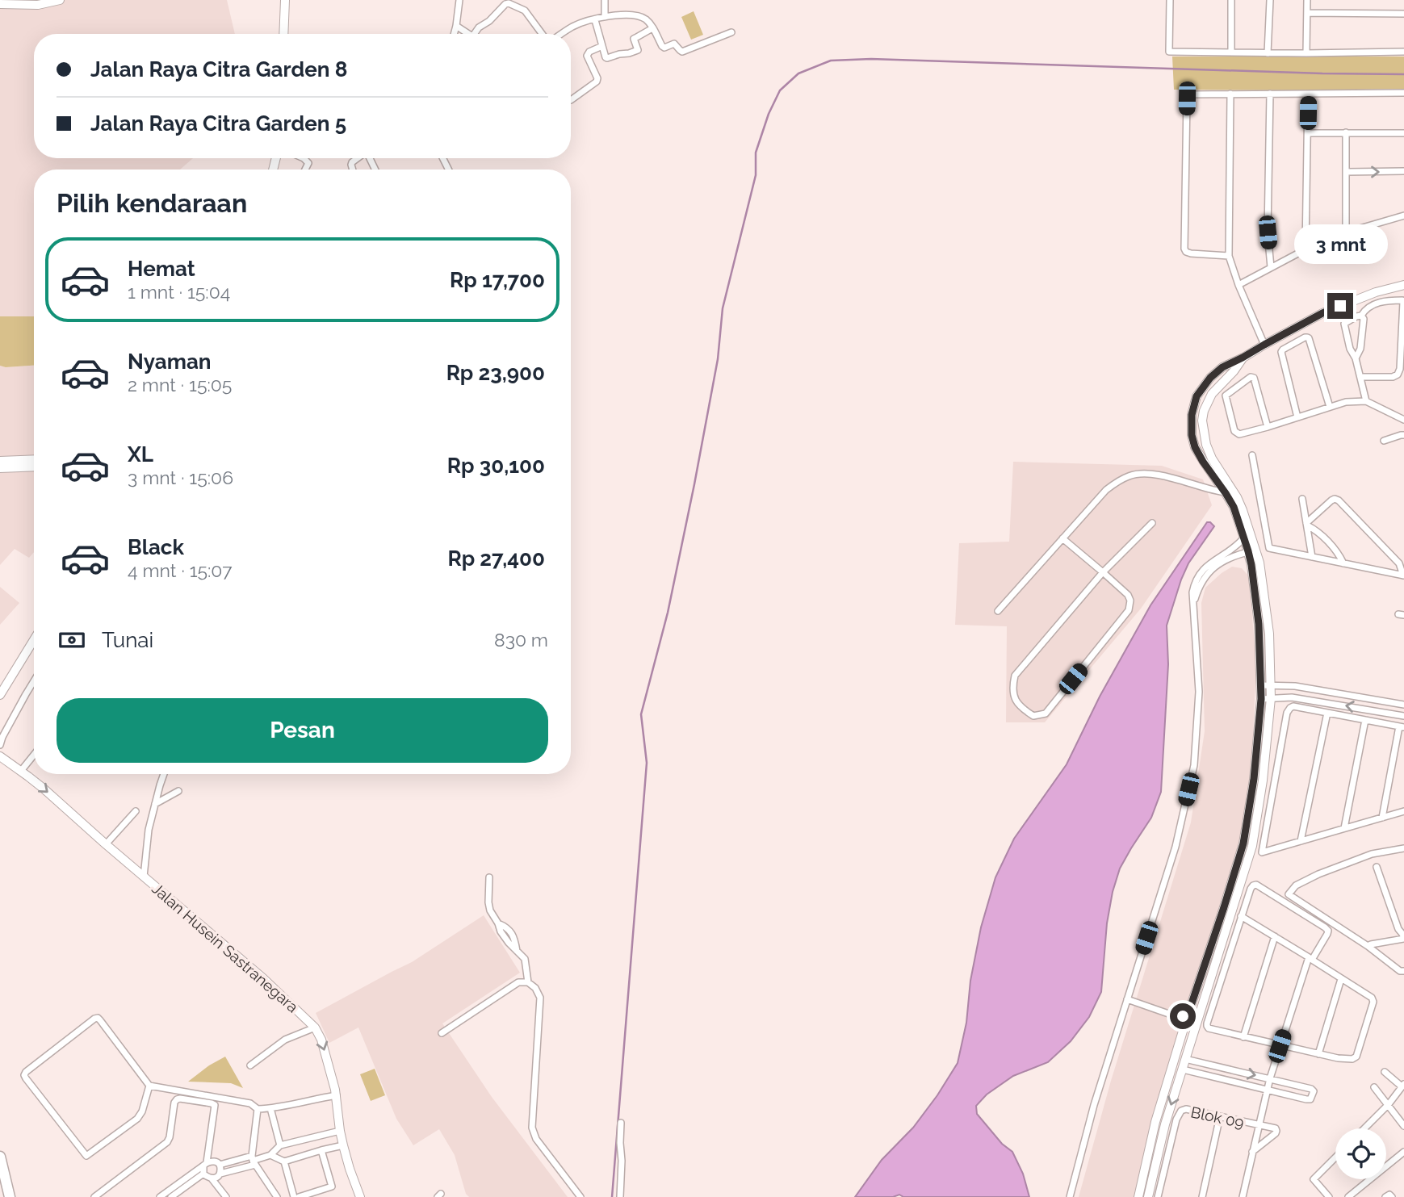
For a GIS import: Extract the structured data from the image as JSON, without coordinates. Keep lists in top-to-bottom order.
{
  "streets": {
    "street": ["Jalan Husein Sastranegara", "Blok 09"]
  },
  "page": {
    "banner": ["Jalan Raya Citra Garden 8", "Jalan Raya Citra Garden 5"],
    "heading": "Pilih kendaraan",
    "bubble": "3 mnt",
    "list": [
      {
        "name": "Hemat",
        "note": "1 mnt · 15:04",
        "value": "Rp 17,700"
      },
      {
        "name": "Nyaman",
        "note": "2 mnt · 15:05",
        "value": "Rp 23,900"
      },
      {
        "name": "XL",
        "note": "3 mnt · 15:06",
        "value": "Rp 30,100"
      },
      {
        "name": "Black",
        "note": "4 mnt · 15:07",
        "value": "Rp 27,400"
      }
    ],
    "pay": ["Tunai", "830 m"],
    "buttons": "Pesan"
  }
}
